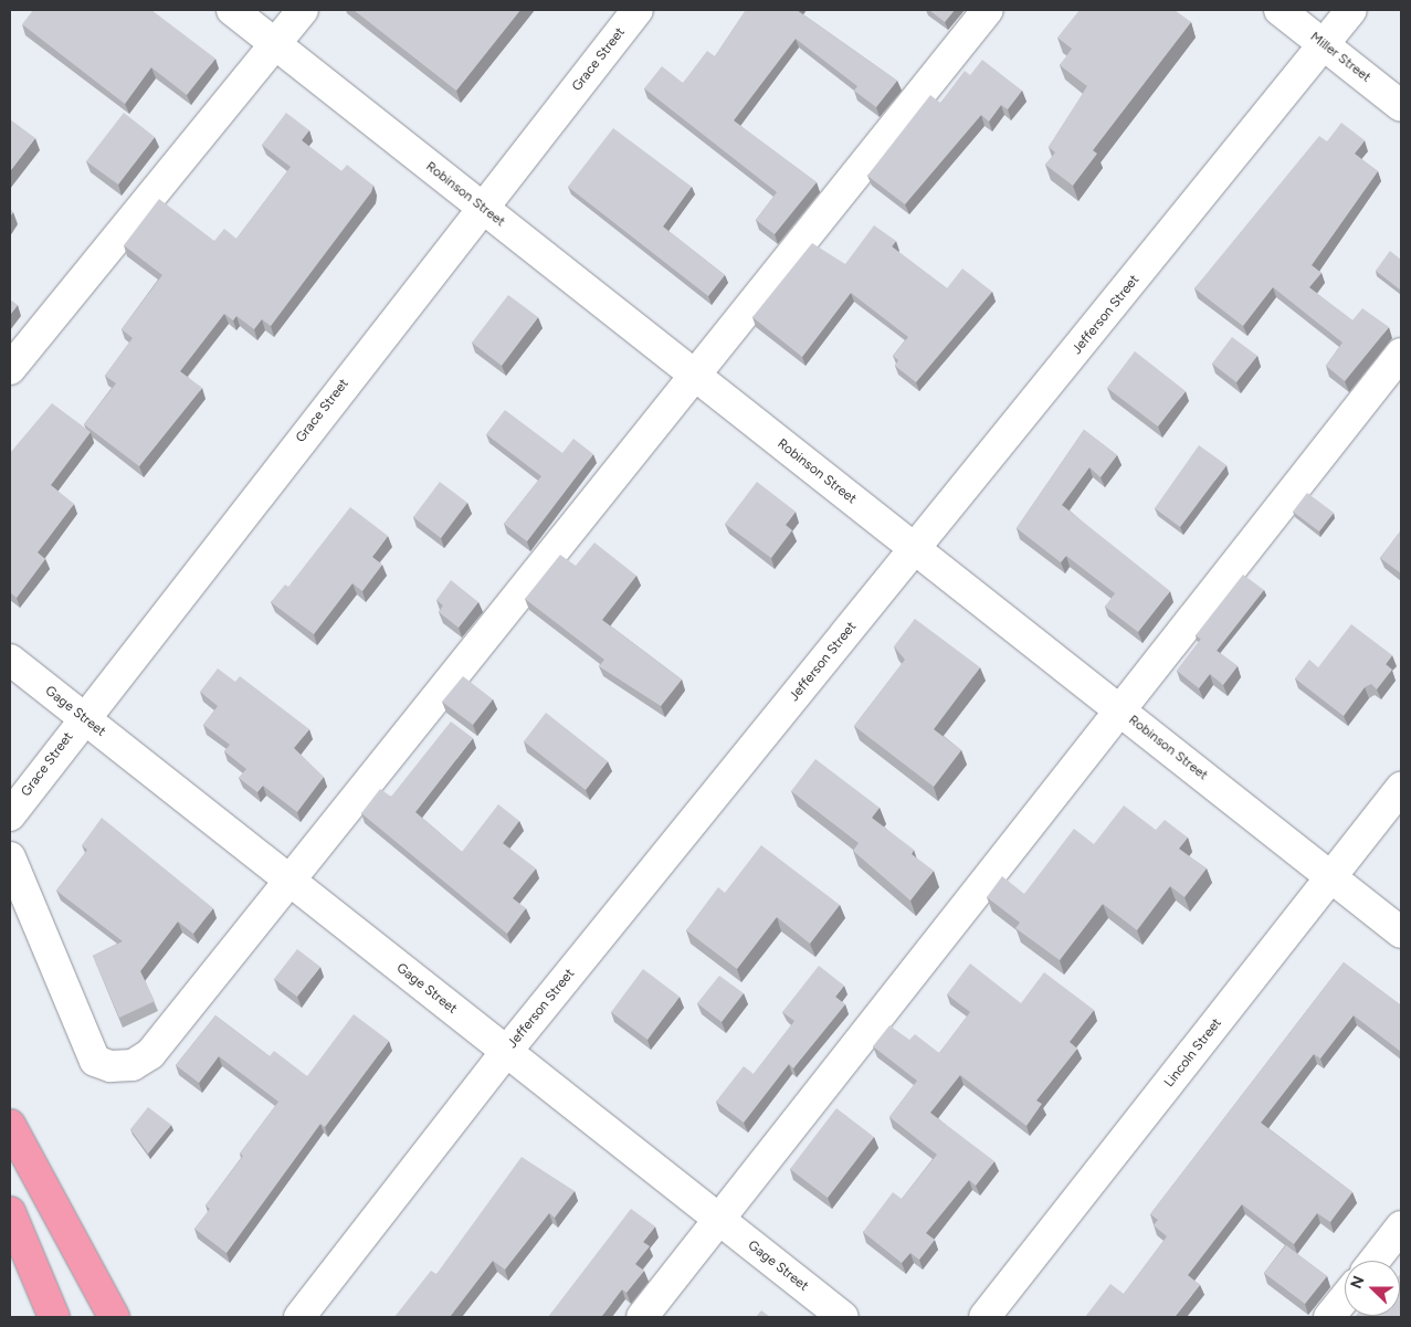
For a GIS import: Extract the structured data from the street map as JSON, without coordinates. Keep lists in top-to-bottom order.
{
  "streets": {
    "street": [
      "Miller Street",
      "Grace Street",
      "Robinson Street",
      "Jefferson Street",
      "Gage Street",
      "Lincoln Street"
    ]
  },
  "crossings": [
    ["Miller Street", "Jefferson Street"],
    ["Grace Street", "Robinson Street"],
    ["Grace Street", "Gage Street"],
    ["Robinson Street", "Jefferson Street"],
    ["Robinson Street", "Lincoln Street"],
    ["Jefferson Street", "Gage Street"]
  ],
  "north": "left"
}
